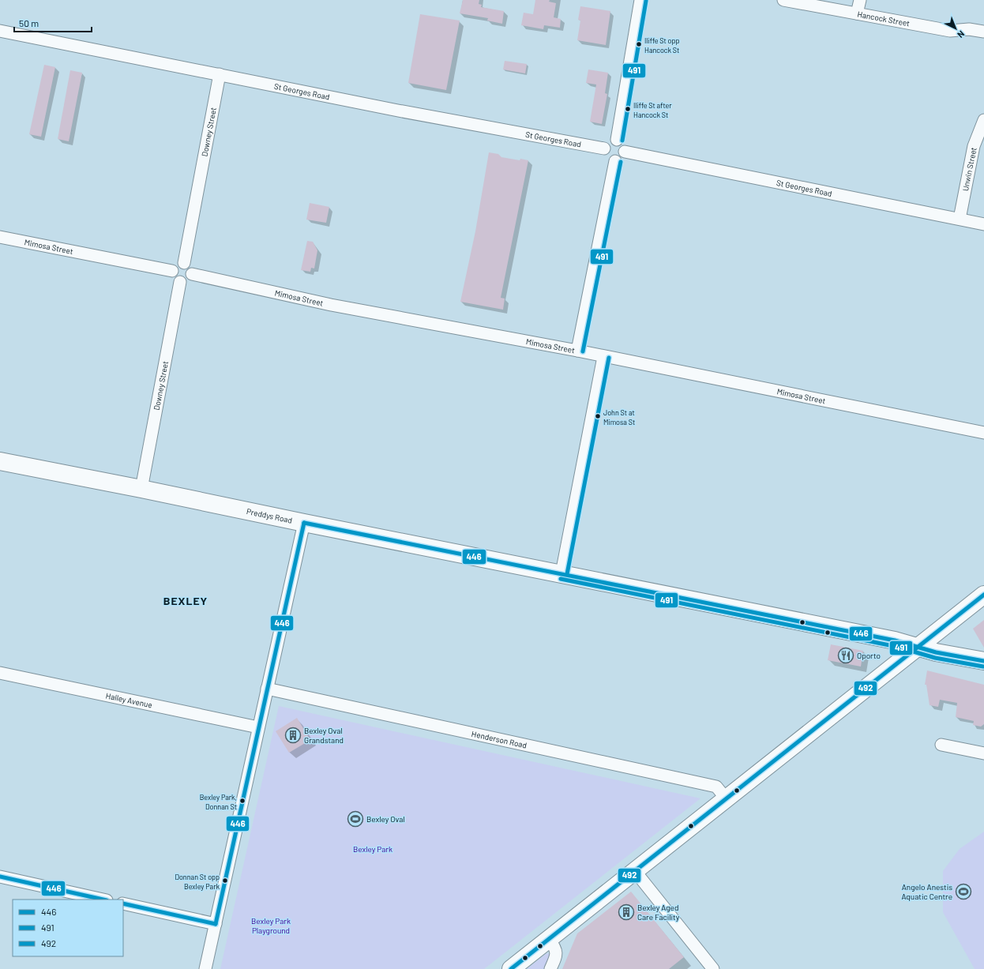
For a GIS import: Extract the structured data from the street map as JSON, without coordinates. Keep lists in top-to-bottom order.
{
  "streets": {
    "main road": ["Preddys Road"],
    "street": [
      "Hancock Street",
      "St Georges Road",
      "Downey Street",
      "Unwin Street",
      "Mimosa Street",
      "Halley Avenue",
      "Henderson Road"
    ]
  },
  "crossings": [
    ["St Georges Road", "Downey Street"],
    ["St Georges Road", "Unwin Street"],
    ["Downey Street", "Mimosa Street"],
    ["Downey Street", "Preddys Road"]
  ],
  "districts": ["BEXLEY"],
  "parks": ["Bexley Park", "Bexley Park Playground"],
  "places": {
    "other": [
      "Iliffe St opp Hancock St",
      "Iliffe St after Hancock St",
      "John St at Mimosa St",
      "Bexley Park, Donnan St",
      "Donnan St opp Bexley Park"
    ],
    "restaurant": ["Oporto"],
    "building": ["Bexley Oval Grandstand", "Bexley Aged Care Facility"],
    "sports": ["Bexley Oval", "Angelo Anestis Aquatic Centre"]
  },
  "lines": ["transit line 491", "transit line 446", "transit line 492"],
  "legend": ["446", "491", "492"],
  "scale_bar": "50 m",
  "north": "bottom right"
}
